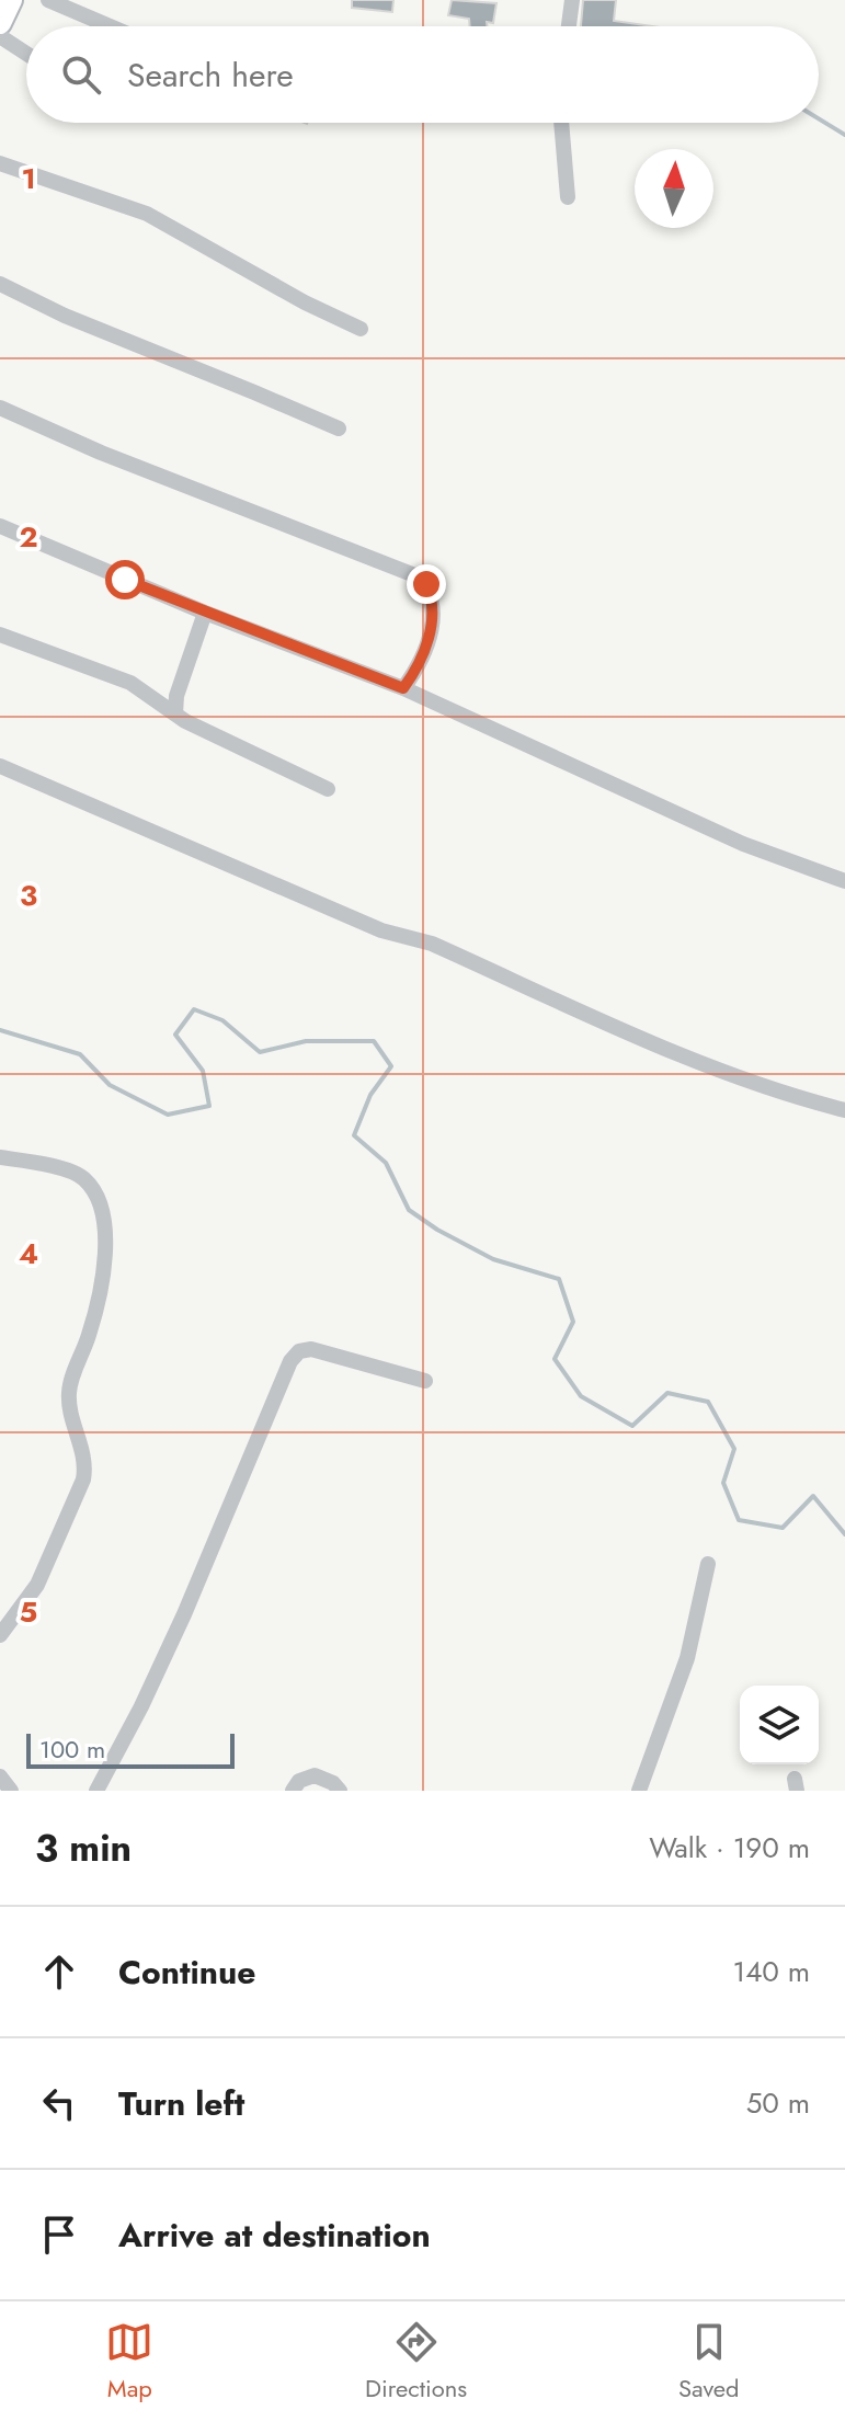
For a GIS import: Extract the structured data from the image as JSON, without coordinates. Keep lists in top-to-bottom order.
{
  "scale_bar": "100 m",
  "north": "top",
  "page": {
    "search": "Search here",
    "scale": "100 m",
    "heading": ["3 min", "Walk · 190 m"],
    "list": [
      ["Continue", "140 m"],
      ["Turn left", "50 m"],
      "Arrive at destination"
    ],
    "nav": ["Map", "Directions", "Saved"]
  },
  "grid": {
    "rows": [
      "1",
      "2",
      "3",
      "4",
      "5"
    ]
  }
}
